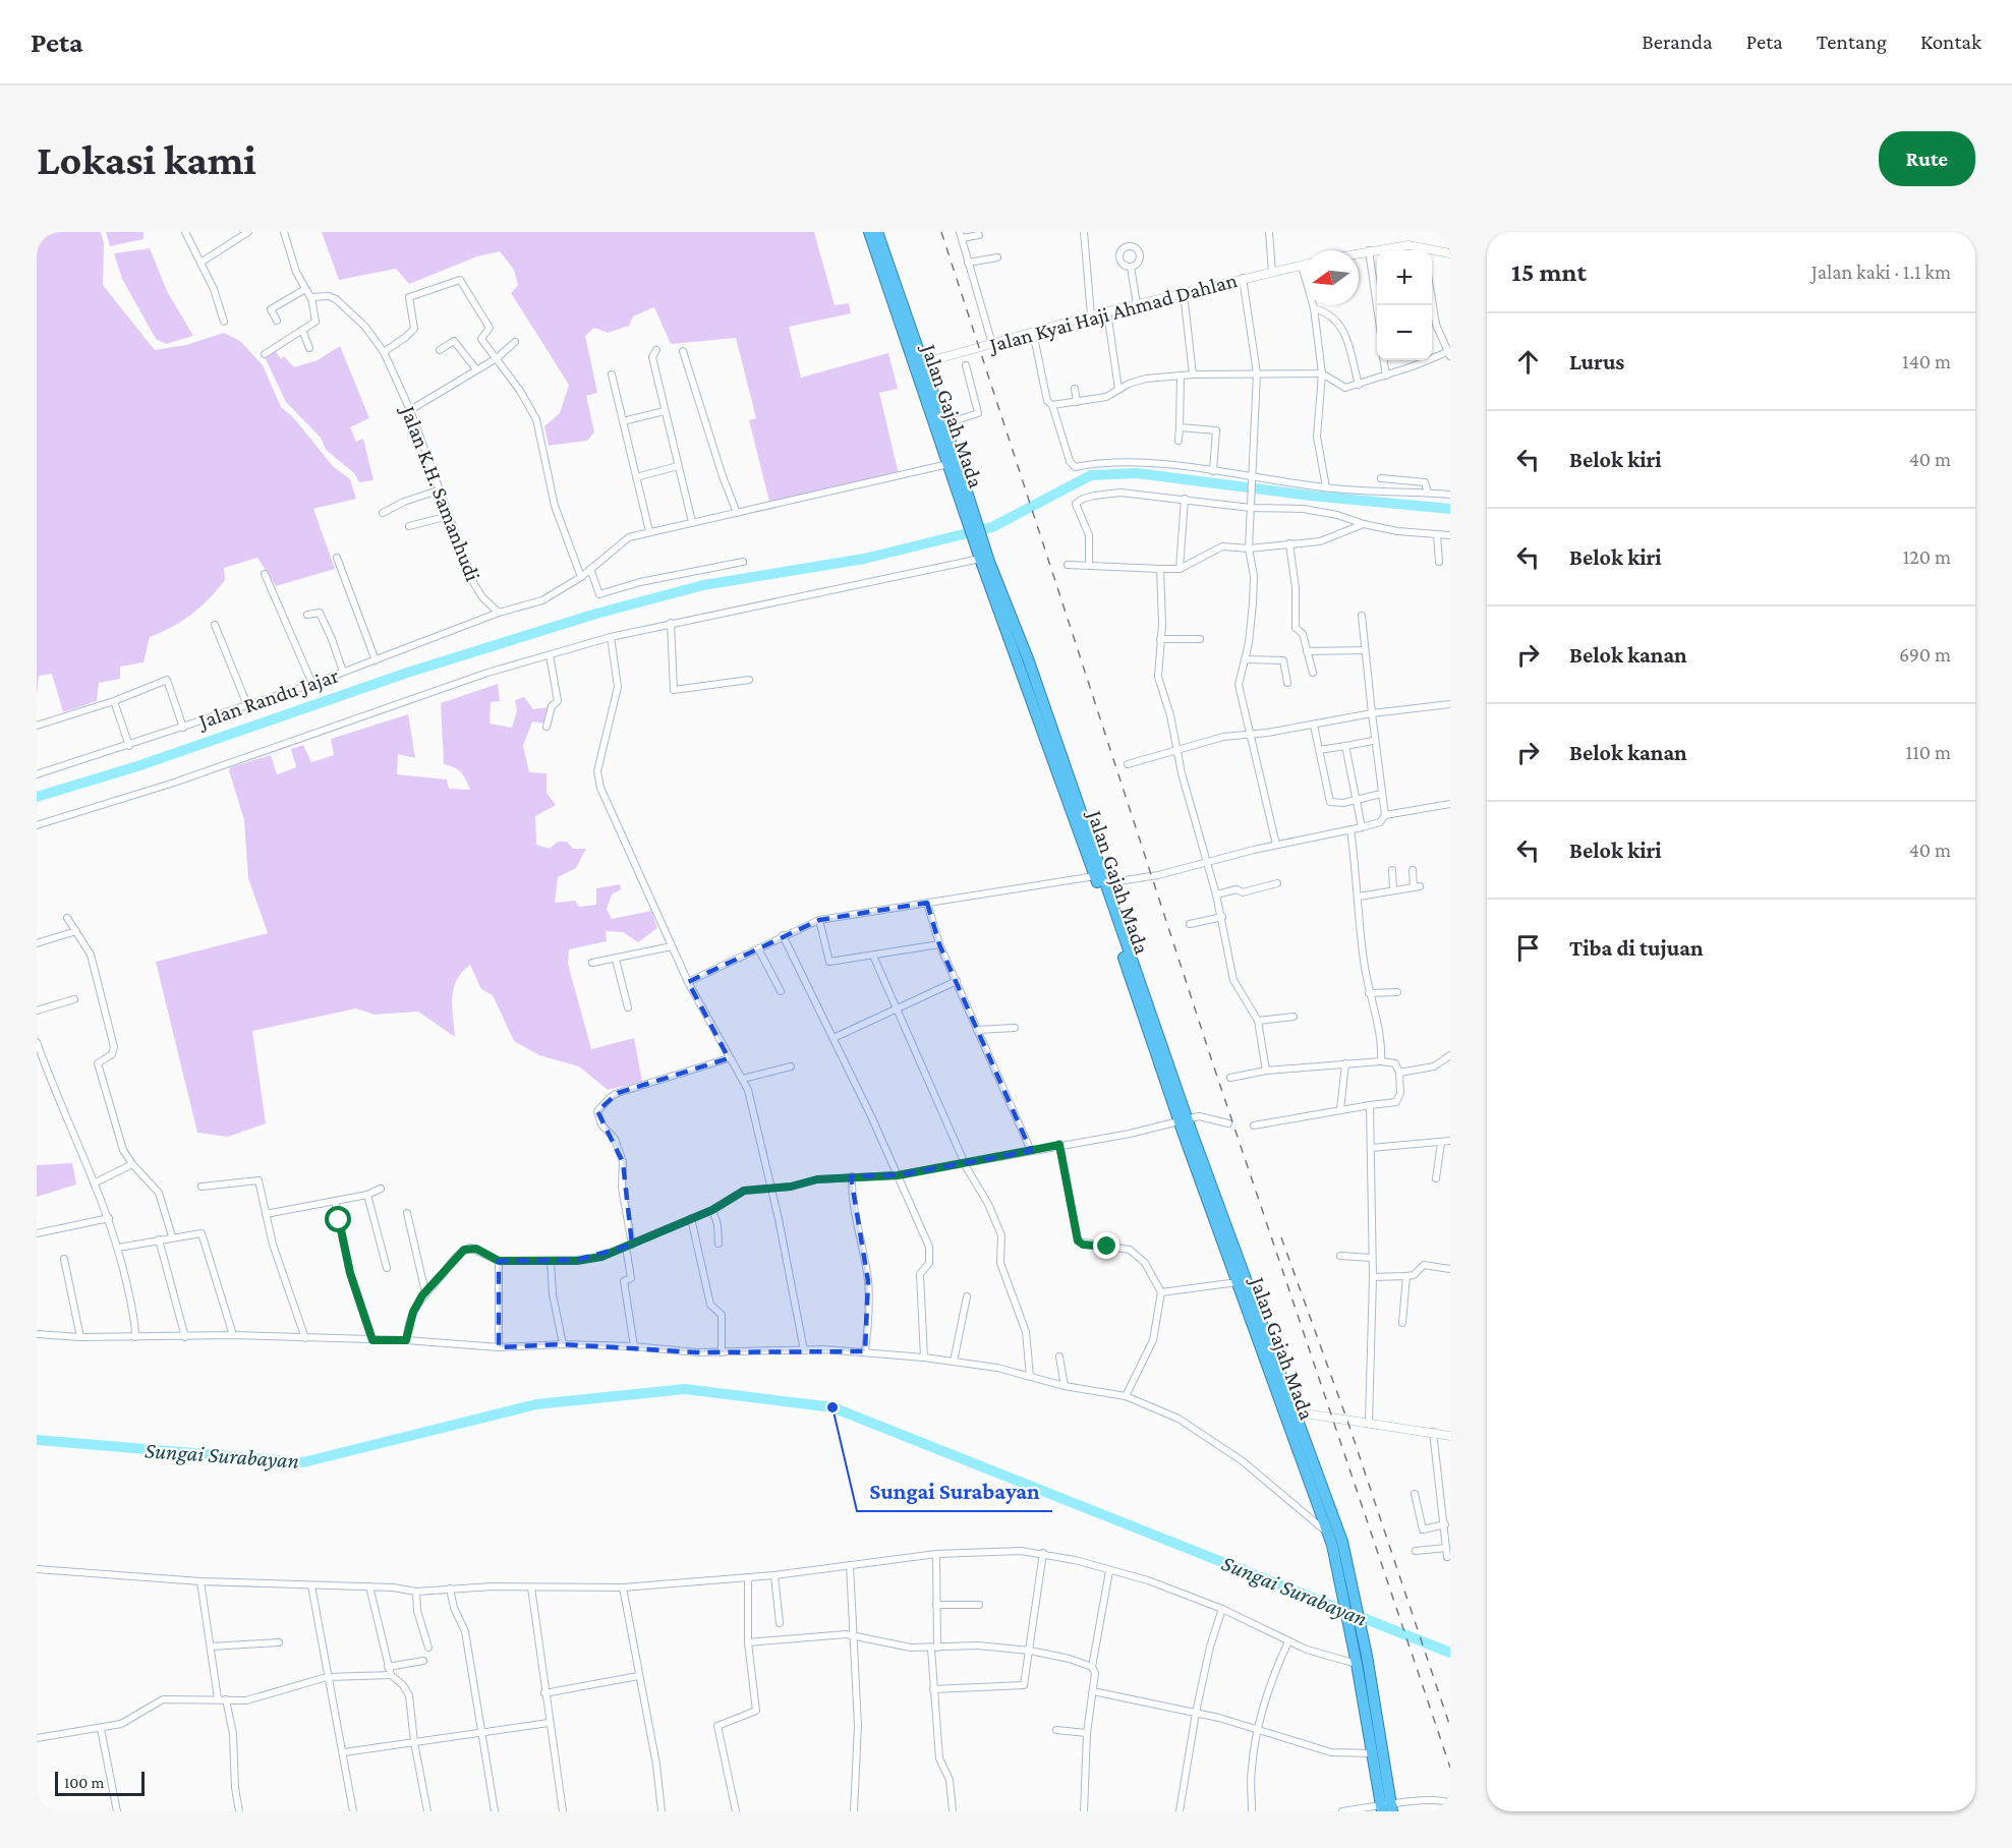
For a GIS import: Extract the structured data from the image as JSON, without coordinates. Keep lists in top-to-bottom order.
{
  "streets": {
    "highway": ["Jalan Gajah Mada"],
    "street": ["Jalan Kyai Haji Ahmad Dahlan", "Jalan K.H. Samanhudi", "Jalan Randu Jajar"]
  },
  "crossings": [
    ["Jalan Kyai Haji Ahmad Dahlan", "Jalan Gajah Mada"],
    ["Jalan K.H. Samanhudi", "Jalan Randu Jajar"]
  ],
  "water": ["Sungai Surabayan"],
  "places": ["Sungai Surabayan"],
  "scale_bar": "100 m",
  "north": "left",
  "page": {
    "header": "Peta",
    "nav": [
      "Beranda",
      "Peta",
      "Tentang",
      "Kontak"
    ],
    "buttons": "Rute",
    "title": "Lokasi kami",
    "heading": ["15 mnt", "Jalan kaki · 1.1 km"],
    "map_buttons": ["+", "−"],
    "list": [
      ["Lurus", "140 m"],
      ["Belok kiri", "40 m"],
      ["Belok kiri", "120 m"],
      ["Belok kanan", "690 m"],
      ["Belok kanan", "110 m"],
      ["Belok kiri", "40 m"],
      "Tiba di tujuan"
    ],
    "scale": "100 m"
  }
}
